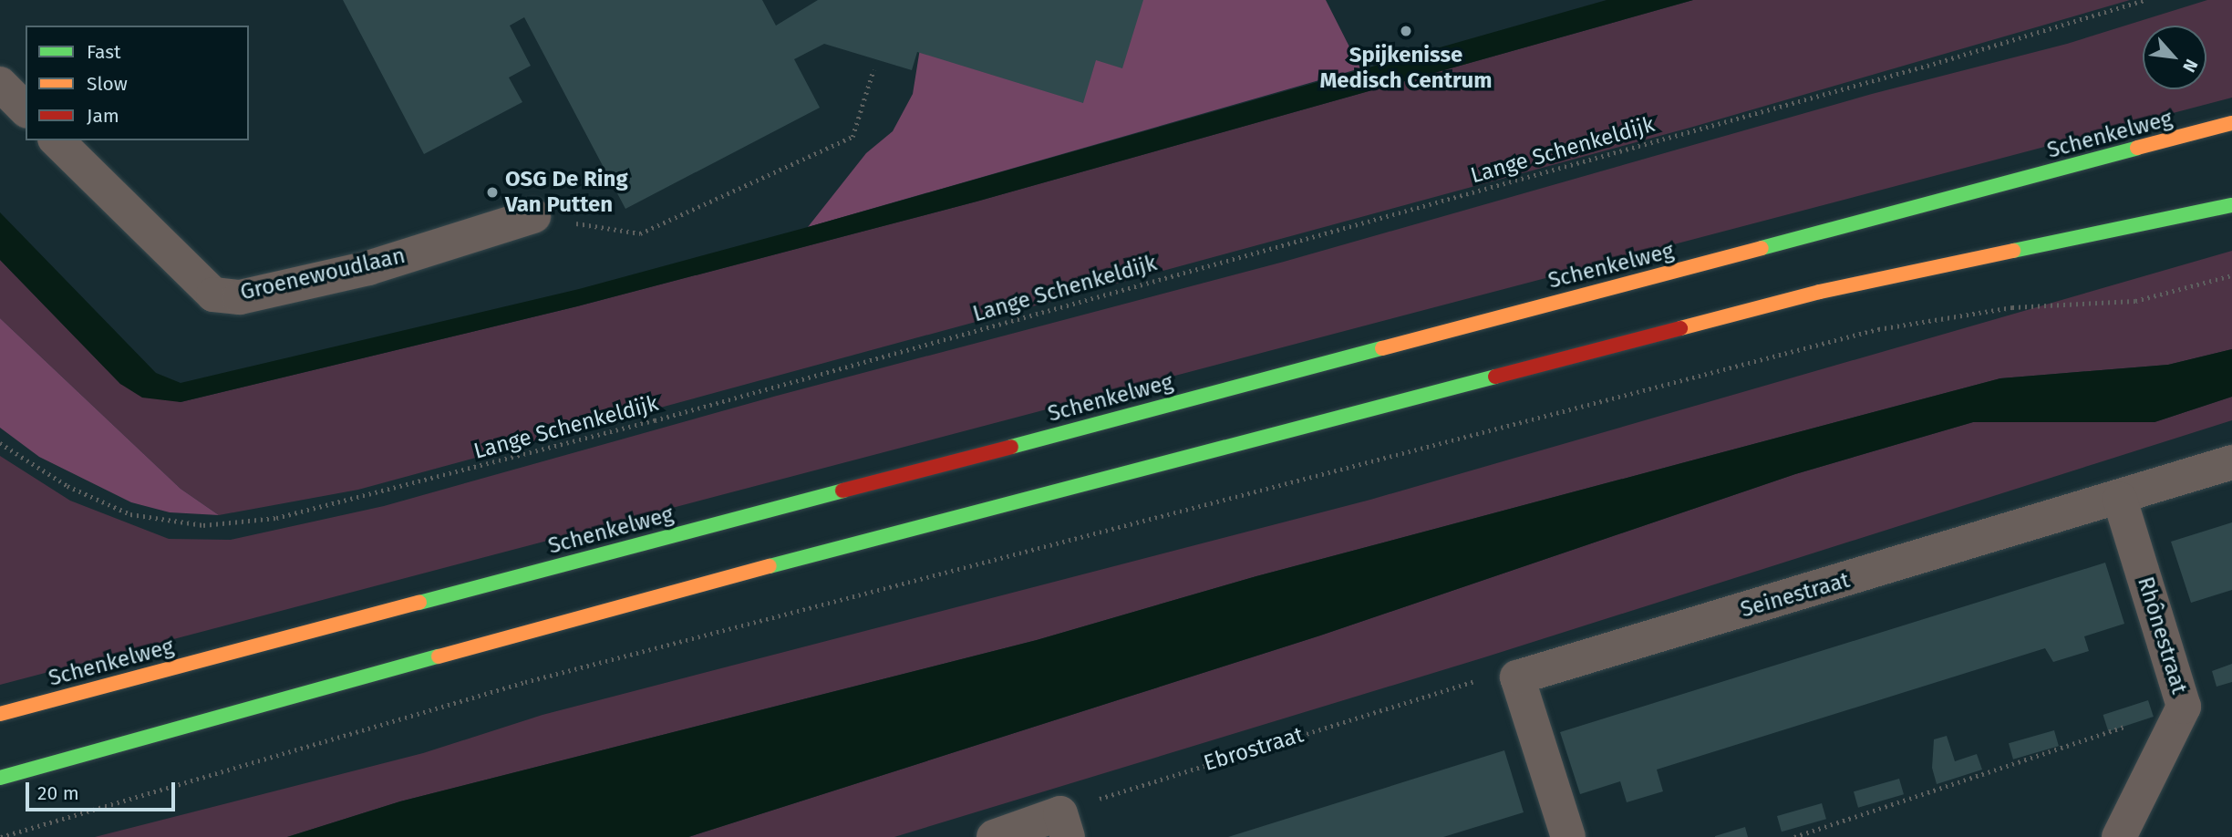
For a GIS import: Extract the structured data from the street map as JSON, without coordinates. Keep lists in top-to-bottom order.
{
  "streets": {
    "main road": ["Schenkelweg"],
    "street": ["Groenewoudlaan", "Seinestraat", "Rhônestraat"],
    "path": ["Lange Schenkeldijk", "Ebrostraat"]
  },
  "crossings": [
    ["Seinestraat", "Rhônestraat"],
    ["Seinestraat", "Ebrostraat"]
  ],
  "places": ["Spijkenisse Medisch Centrum", "OSG De Ring Van Putten"],
  "legend": ["Fast", "Slow", "Jam"],
  "scale_bar": "20 m",
  "north": "bottom right"
}
